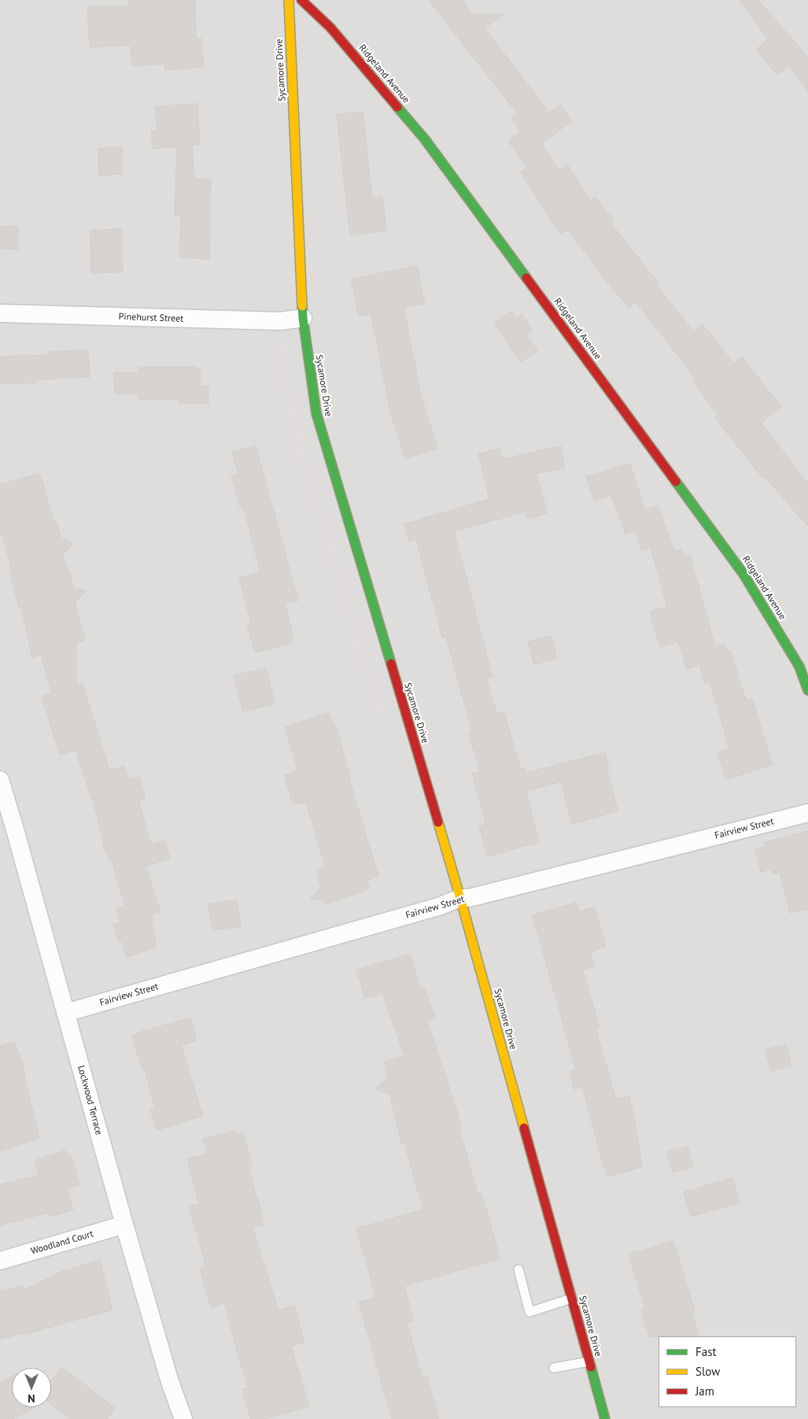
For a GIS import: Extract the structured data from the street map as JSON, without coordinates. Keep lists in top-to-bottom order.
{
  "streets": {
    "street": [
      "Sycamore Drive",
      "Ridgeland Avenue",
      "Pinehurst Street",
      "Fairview Street",
      "Lockwood Terrace",
      "Woodland Court"
    ]
  },
  "crossings": [
    ["Sycamore Drive", "Pinehurst Street"],
    ["Sycamore Drive", "Fairview Street"],
    ["Fairview Street", "Lockwood Terrace"],
    ["Lockwood Terrace", "Woodland Court"]
  ],
  "legend": ["Fast", "Slow", "Jam"],
  "north": "bottom"
}
